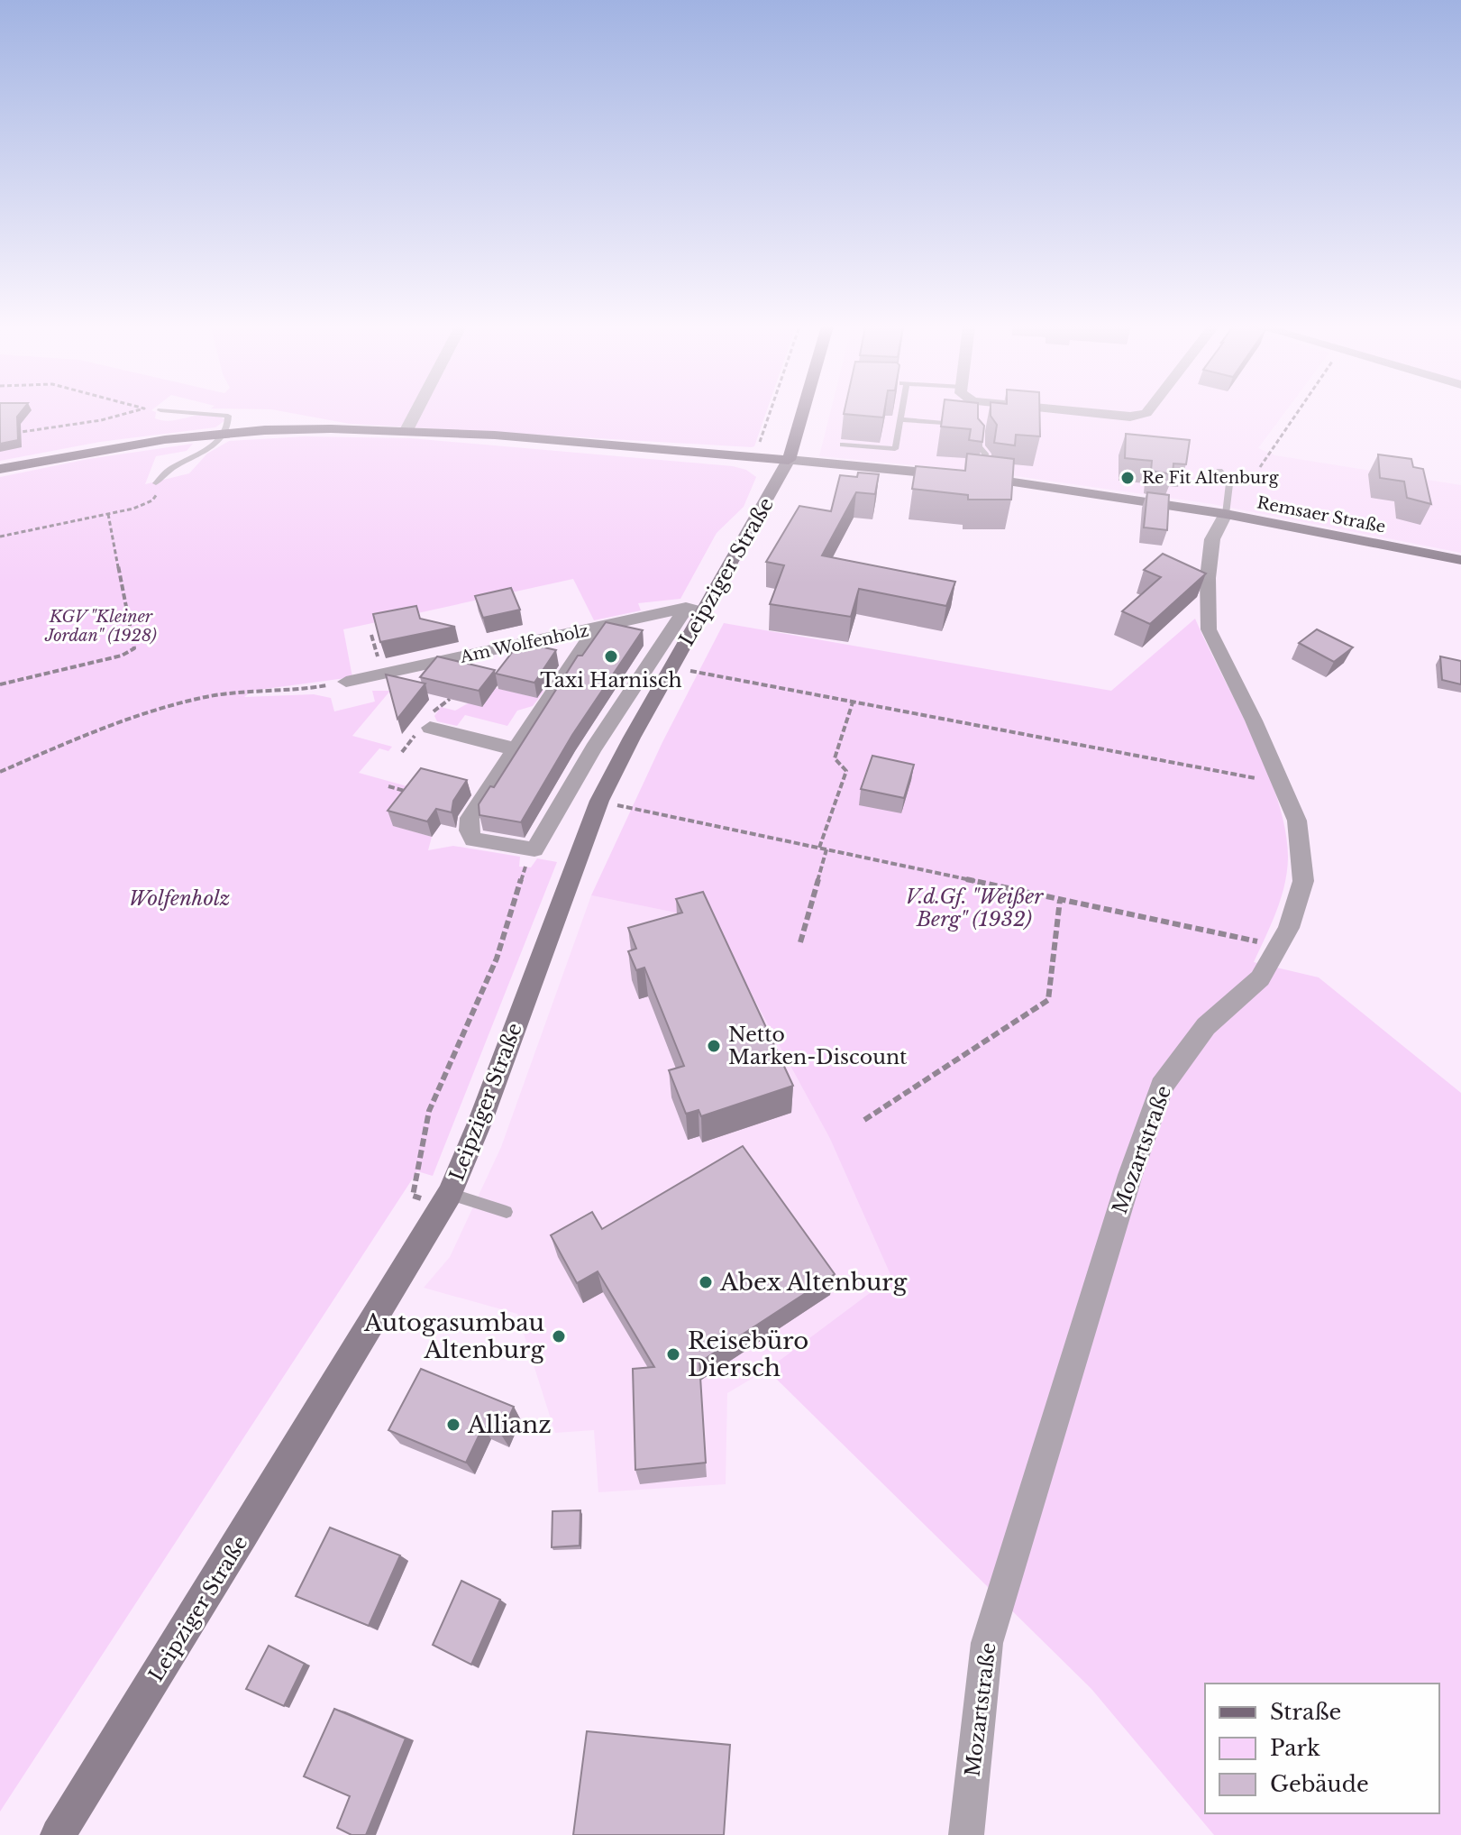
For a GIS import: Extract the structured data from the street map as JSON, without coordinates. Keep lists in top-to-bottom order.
{
  "streets": {
    "main road": ["Leipziger Straße"],
    "street": ["Remsaer Straße", "Am Wolfenholz", "Mozartstraße"]
  },
  "crossings": [
    ["Remsaer Straße", "Leipziger Straße"],
    ["Remsaer Straße", "Mozartstraße"],
    ["Leipziger Straße", "Am Wolfenholz"]
  ],
  "parks": ["KGV \"Kleiner Jordan\" (1928)", "V.d.Gf. \"Weißer Berg\" (1932)", "Wolfenholz"],
  "places": [
    "Re Fit Altenburg",
    "Taxi Harnisch",
    "Netto Marken-Discount",
    "Abex Altenburg",
    "Autogasumbau Altenburg",
    "Reisebüro Diersch",
    "Allianz"
  ],
  "legend": ["Straße", "Park", "Gebäude"]
}
